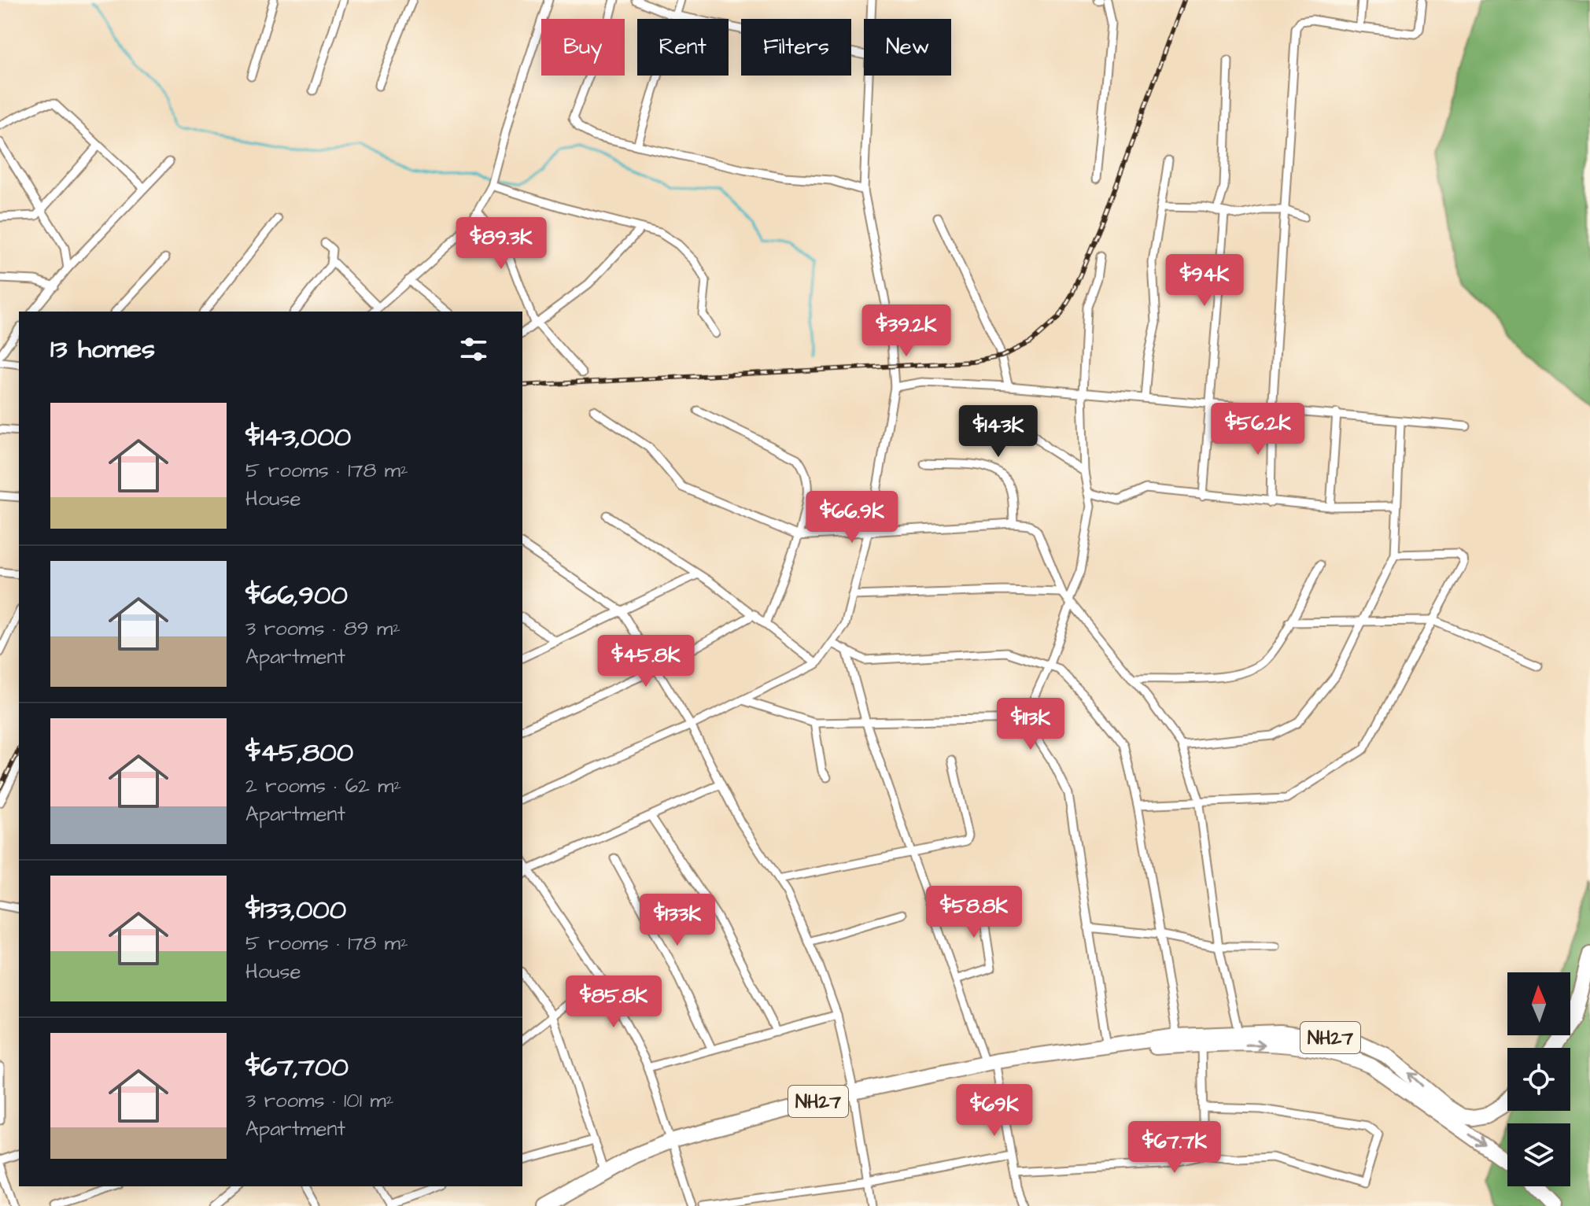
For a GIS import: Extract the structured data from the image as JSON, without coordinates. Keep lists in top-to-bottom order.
{
  "streets": {
    "highway": ["NH27"]
  },
  "north": "top",
  "page": {
    "chip": [
      "Buy",
      "Rent",
      "Filters",
      "New"
    ],
    "price": [
      "$89.3K",
      "$94K",
      "$39.2K",
      "$56.2K",
      "$143K",
      "$66.9K",
      "$45.8K",
      "$113K",
      "$58.8K",
      "$133K",
      "$85.8K",
      "$69K",
      "$67.7K"
    ],
    "heading": "13 homes",
    "list": [
      {
        "name": "$143,000",
        "note": "5 rooms · 178 m² · House"
      },
      {
        "name": "$66,900",
        "note": "3 rooms · 89 m² · Apartment"
      },
      {
        "name": "$45,800",
        "note": "2 rooms · 62 m² · Apartment"
      },
      {
        "name": "$133,000",
        "note": "5 rooms · 178 m² · House"
      },
      {
        "name": "$67,700",
        "note": "3 rooms · 101 m² · Apartment"
      }
    ]
  }
}
